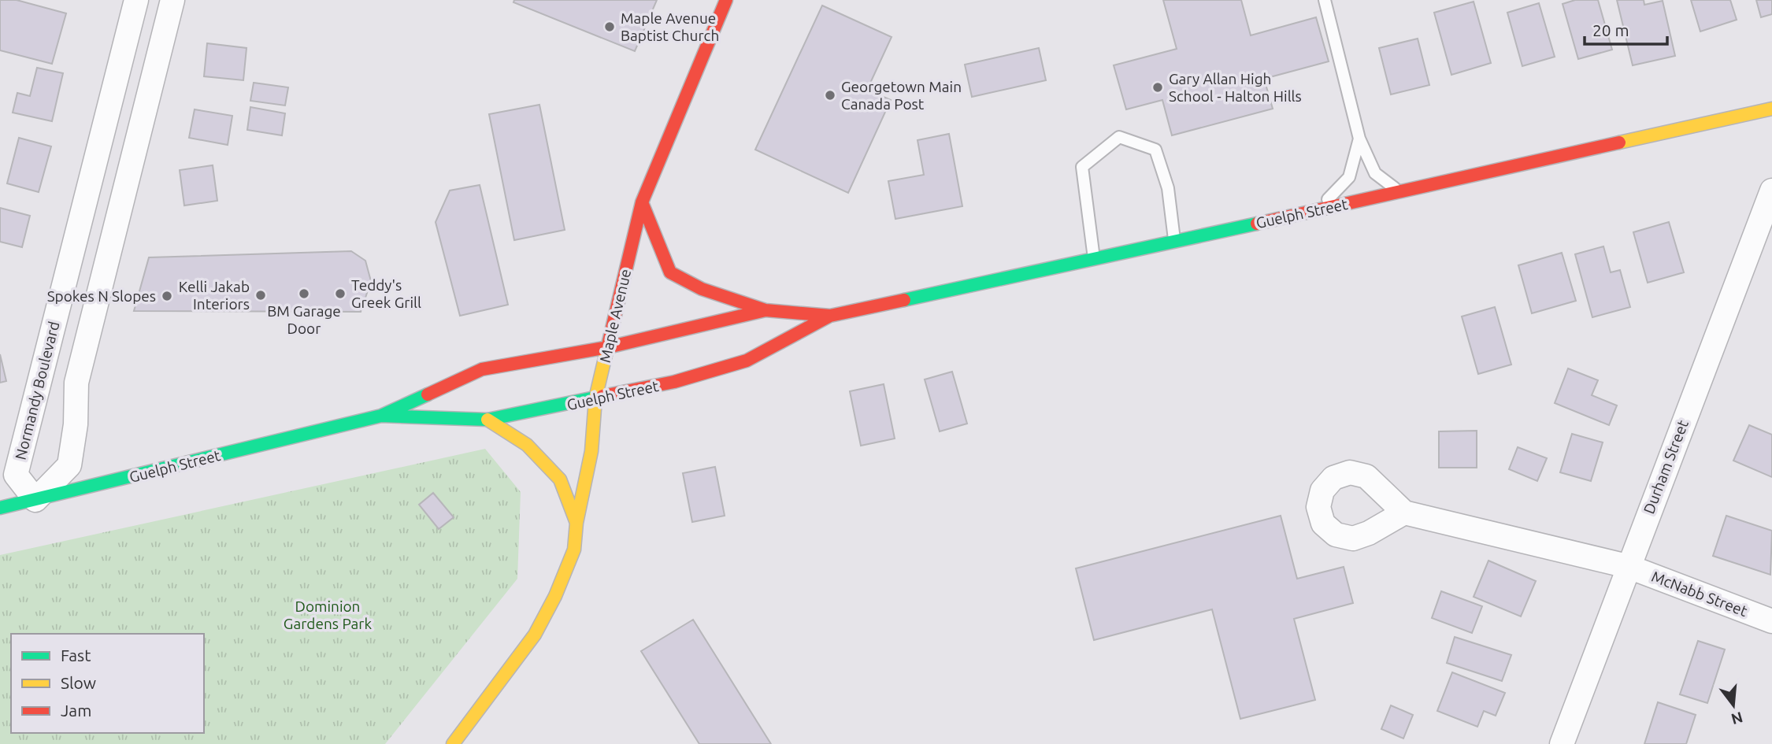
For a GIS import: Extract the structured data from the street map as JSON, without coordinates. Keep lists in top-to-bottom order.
{
  "streets": {
    "main road": ["Guelph Street", "Maple Avenue"],
    "street": ["Normandy Boulevard", "Durham Street", "McNabb Street"]
  },
  "crossings": [
    ["Guelph Street", "Maple Avenue"],
    ["Guelph Street", "Normandy Boulevard"],
    ["Durham Street", "McNabb Street"]
  ],
  "parks": ["Dominion Gardens Park"],
  "places": [
    "Maple Avenue Baptist Church",
    "Gary Allan High School - Halton Hills",
    "Georgetown Main Canada Post",
    "BM Garage Door",
    "Teddy's Greek Grill",
    "Kelli Jakab Interiors",
    "Spokes N Slopes"
  ],
  "legend": ["Fast", "Slow", "Jam"],
  "scale_bar": "20 m",
  "north": "bottom"
}
